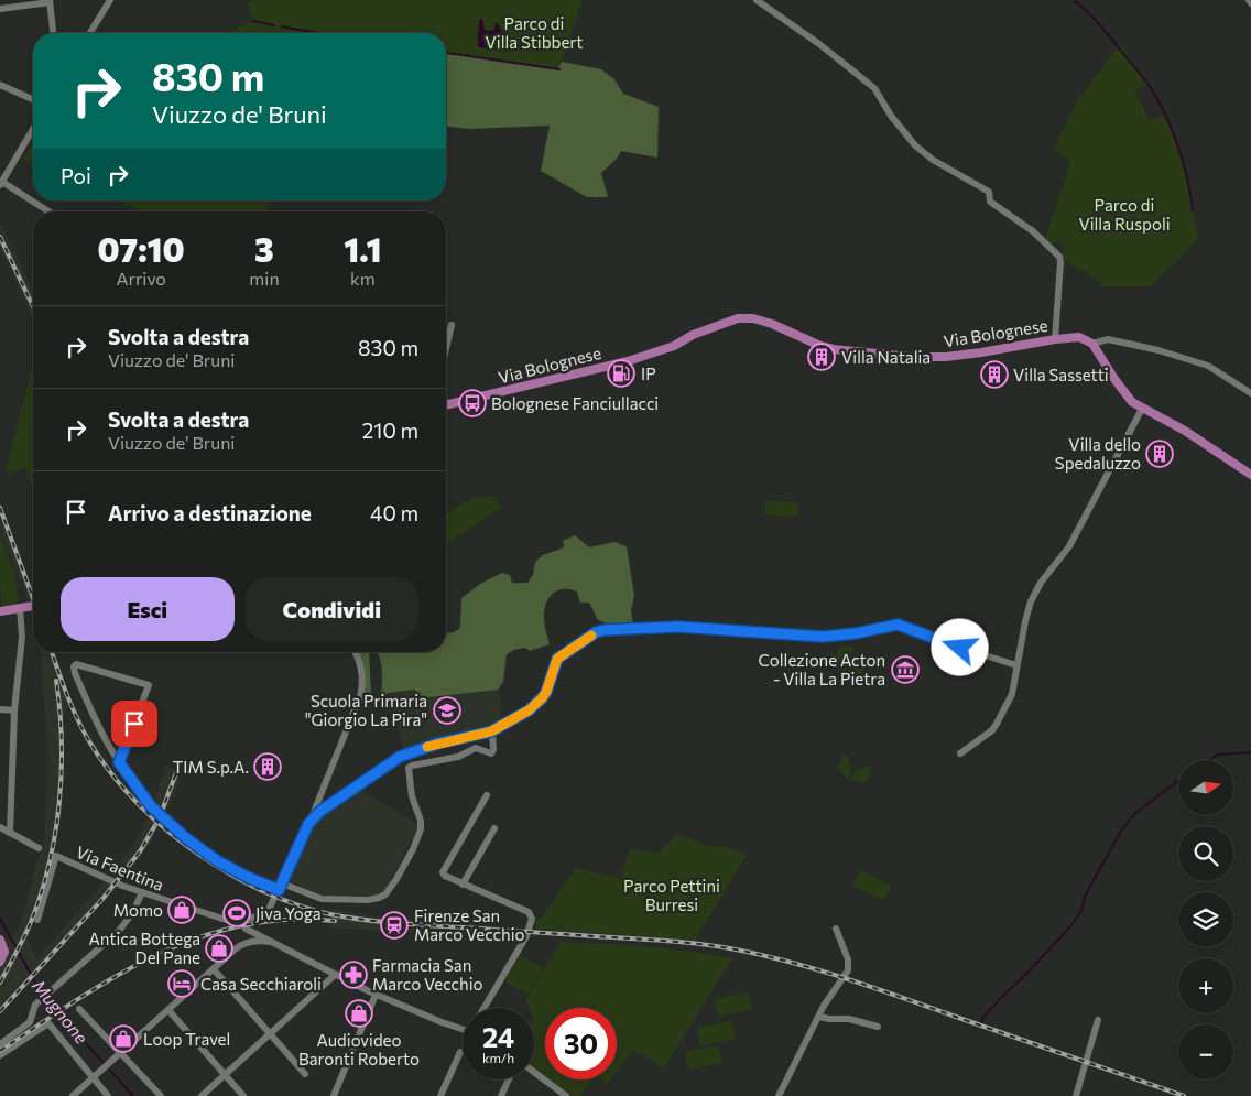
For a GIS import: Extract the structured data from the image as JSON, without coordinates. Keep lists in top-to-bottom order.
{
  "streets": {
    "main road": ["Via Bolognese"],
    "street": ["Via Faentina"]
  },
  "water": ["Mugnone"],
  "parks": ["Parco di Villa Stibbert", "Parco di Villa Ruspoli", "Parco Pettini Burresi"],
  "places": {
    "building": [
      "Villa Natalia",
      "Villa Sassetti",
      "Villa dello Spedaluzzo",
      "TIM S.p.A."
    ],
    "fuel station": ["IP"],
    "bus stop": ["Bolognese Fanciullacci"],
    "museum": ["Collezione Acton - Villa La Pietra"],
    "school or university": ["Scuola Primaria \"Giorgio La Pira\""],
    "shop": [
      "Momo",
      "Antica Bottega Del Pane",
      "Audiovideo Baronti Roberto",
      "Loop Travel"
    ],
    "sports": ["Jiva Yoga"],
    "station": ["Firenze San Marco Vecchio"],
    "pharmacy": ["Farmacia San Marco Vecchio"],
    "hotel": ["Casa Secchiaroli"]
  },
  "north": "right",
  "page": {
    "turn": ["830 m", "Viuzzo de' Bruni"],
    "then": "Poi",
    "eta": [
      "07:10",
      "Arrivo",
      "3",
      "min",
      "1.1",
      "km"
    ],
    "list": [
      {
        "name": "Svolta a destra",
        "note": "Viuzzo de' Bruni",
        "value": "830 m"
      },
      {
        "name": "Svolta a destra",
        "note": "Viuzzo de' Bruni",
        "value": "210 m"
      },
      {
        "name": "Arrivo a destinazione",
        "value": "40 m"
      }
    ],
    "buttons": ["Esci", "Condividi"],
    "map_buttons": ["+", "−"],
    "speed": "24 km/h",
    "limit": "30"
  }
}
